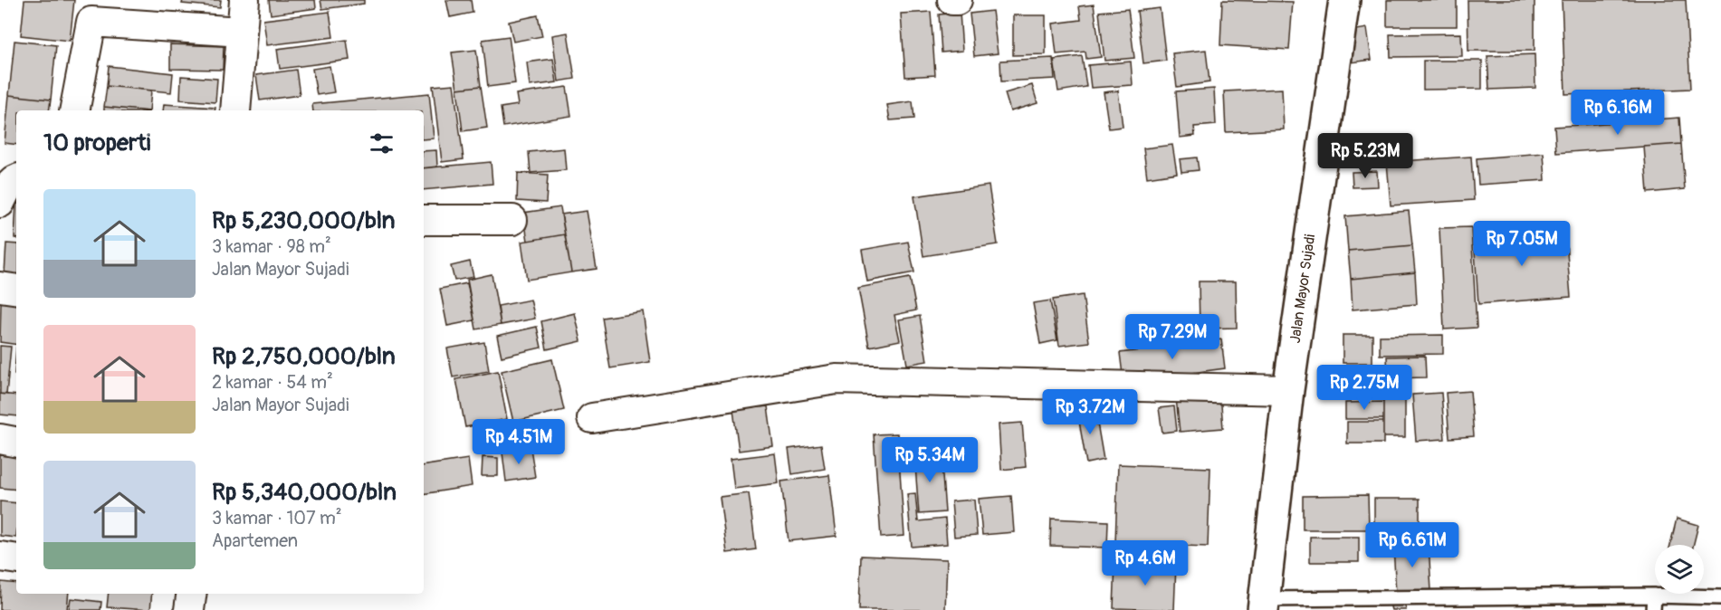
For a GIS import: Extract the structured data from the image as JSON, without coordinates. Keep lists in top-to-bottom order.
{
  "streets": {
    "highway": ["Jalan Mayor Sujadi"]
  },
  "page": {
    "price": [
      "Rp 6.16M",
      "Rp 5.23M",
      "Rp 7.05M",
      "Rp 7.29M",
      "Rp 2.75M",
      "Rp 3.72M",
      "Rp 4.51M",
      "Rp 5.34M",
      "Rp 6.61M",
      "Rp 4.6M"
    ],
    "heading": "10 properti",
    "list": [
      {
        "name": "Rp 5,230,000/bln",
        "note": "3 kamar · 98 m² · Jalan Mayor Sujadi"
      },
      {
        "name": "Rp 2,750,000/bln",
        "note": "2 kamar · 54 m² · Jalan Mayor Sujadi"
      },
      {
        "name": "Rp 5,340,000/bln",
        "note": "3 kamar · 107 m² · Apartemen"
      }
    ]
  }
}
